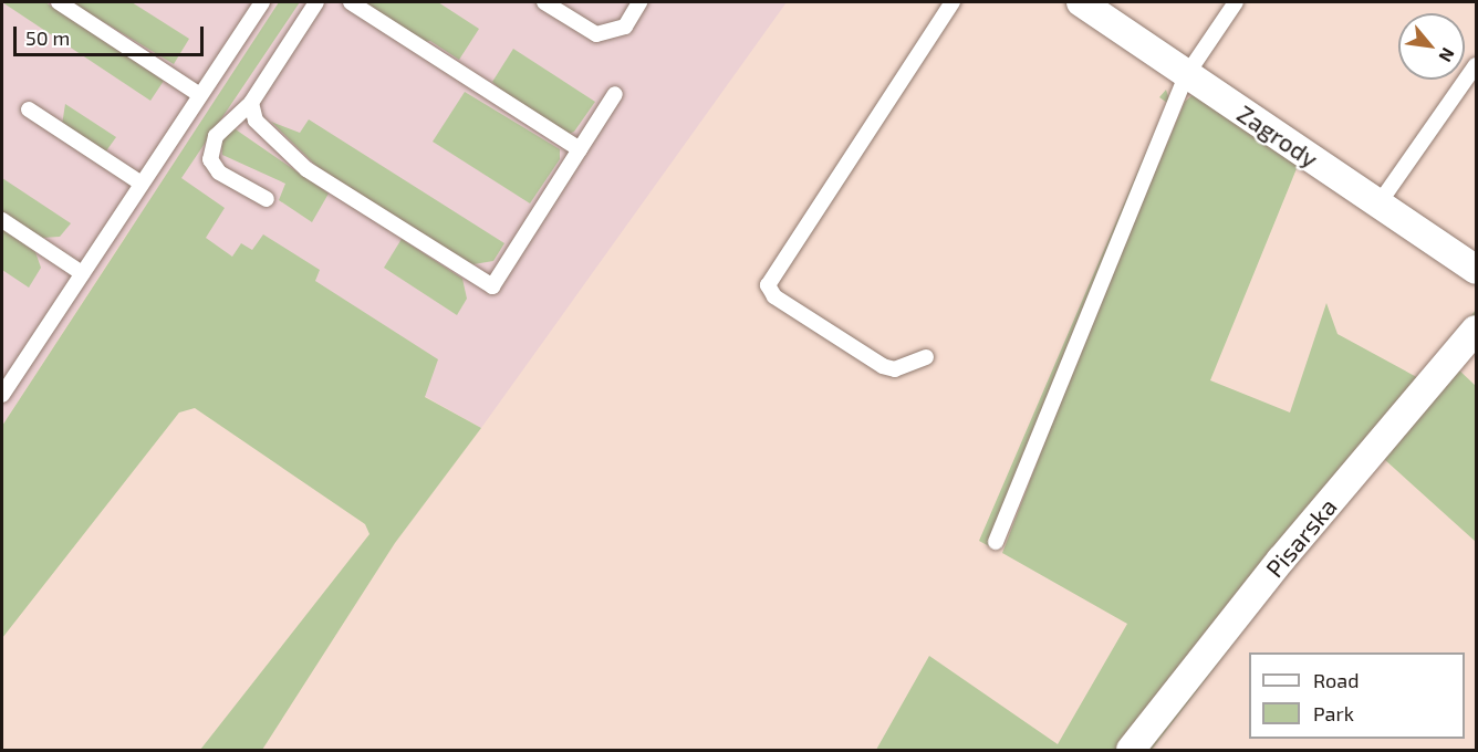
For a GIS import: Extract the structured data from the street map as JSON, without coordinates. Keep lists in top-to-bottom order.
{
  "streets": {
    "street": ["Zagrody", "Pisarska"]
  },
  "legend": ["Road", "Park"],
  "scale_bar": "50 m",
  "north": "bottom right"
}
